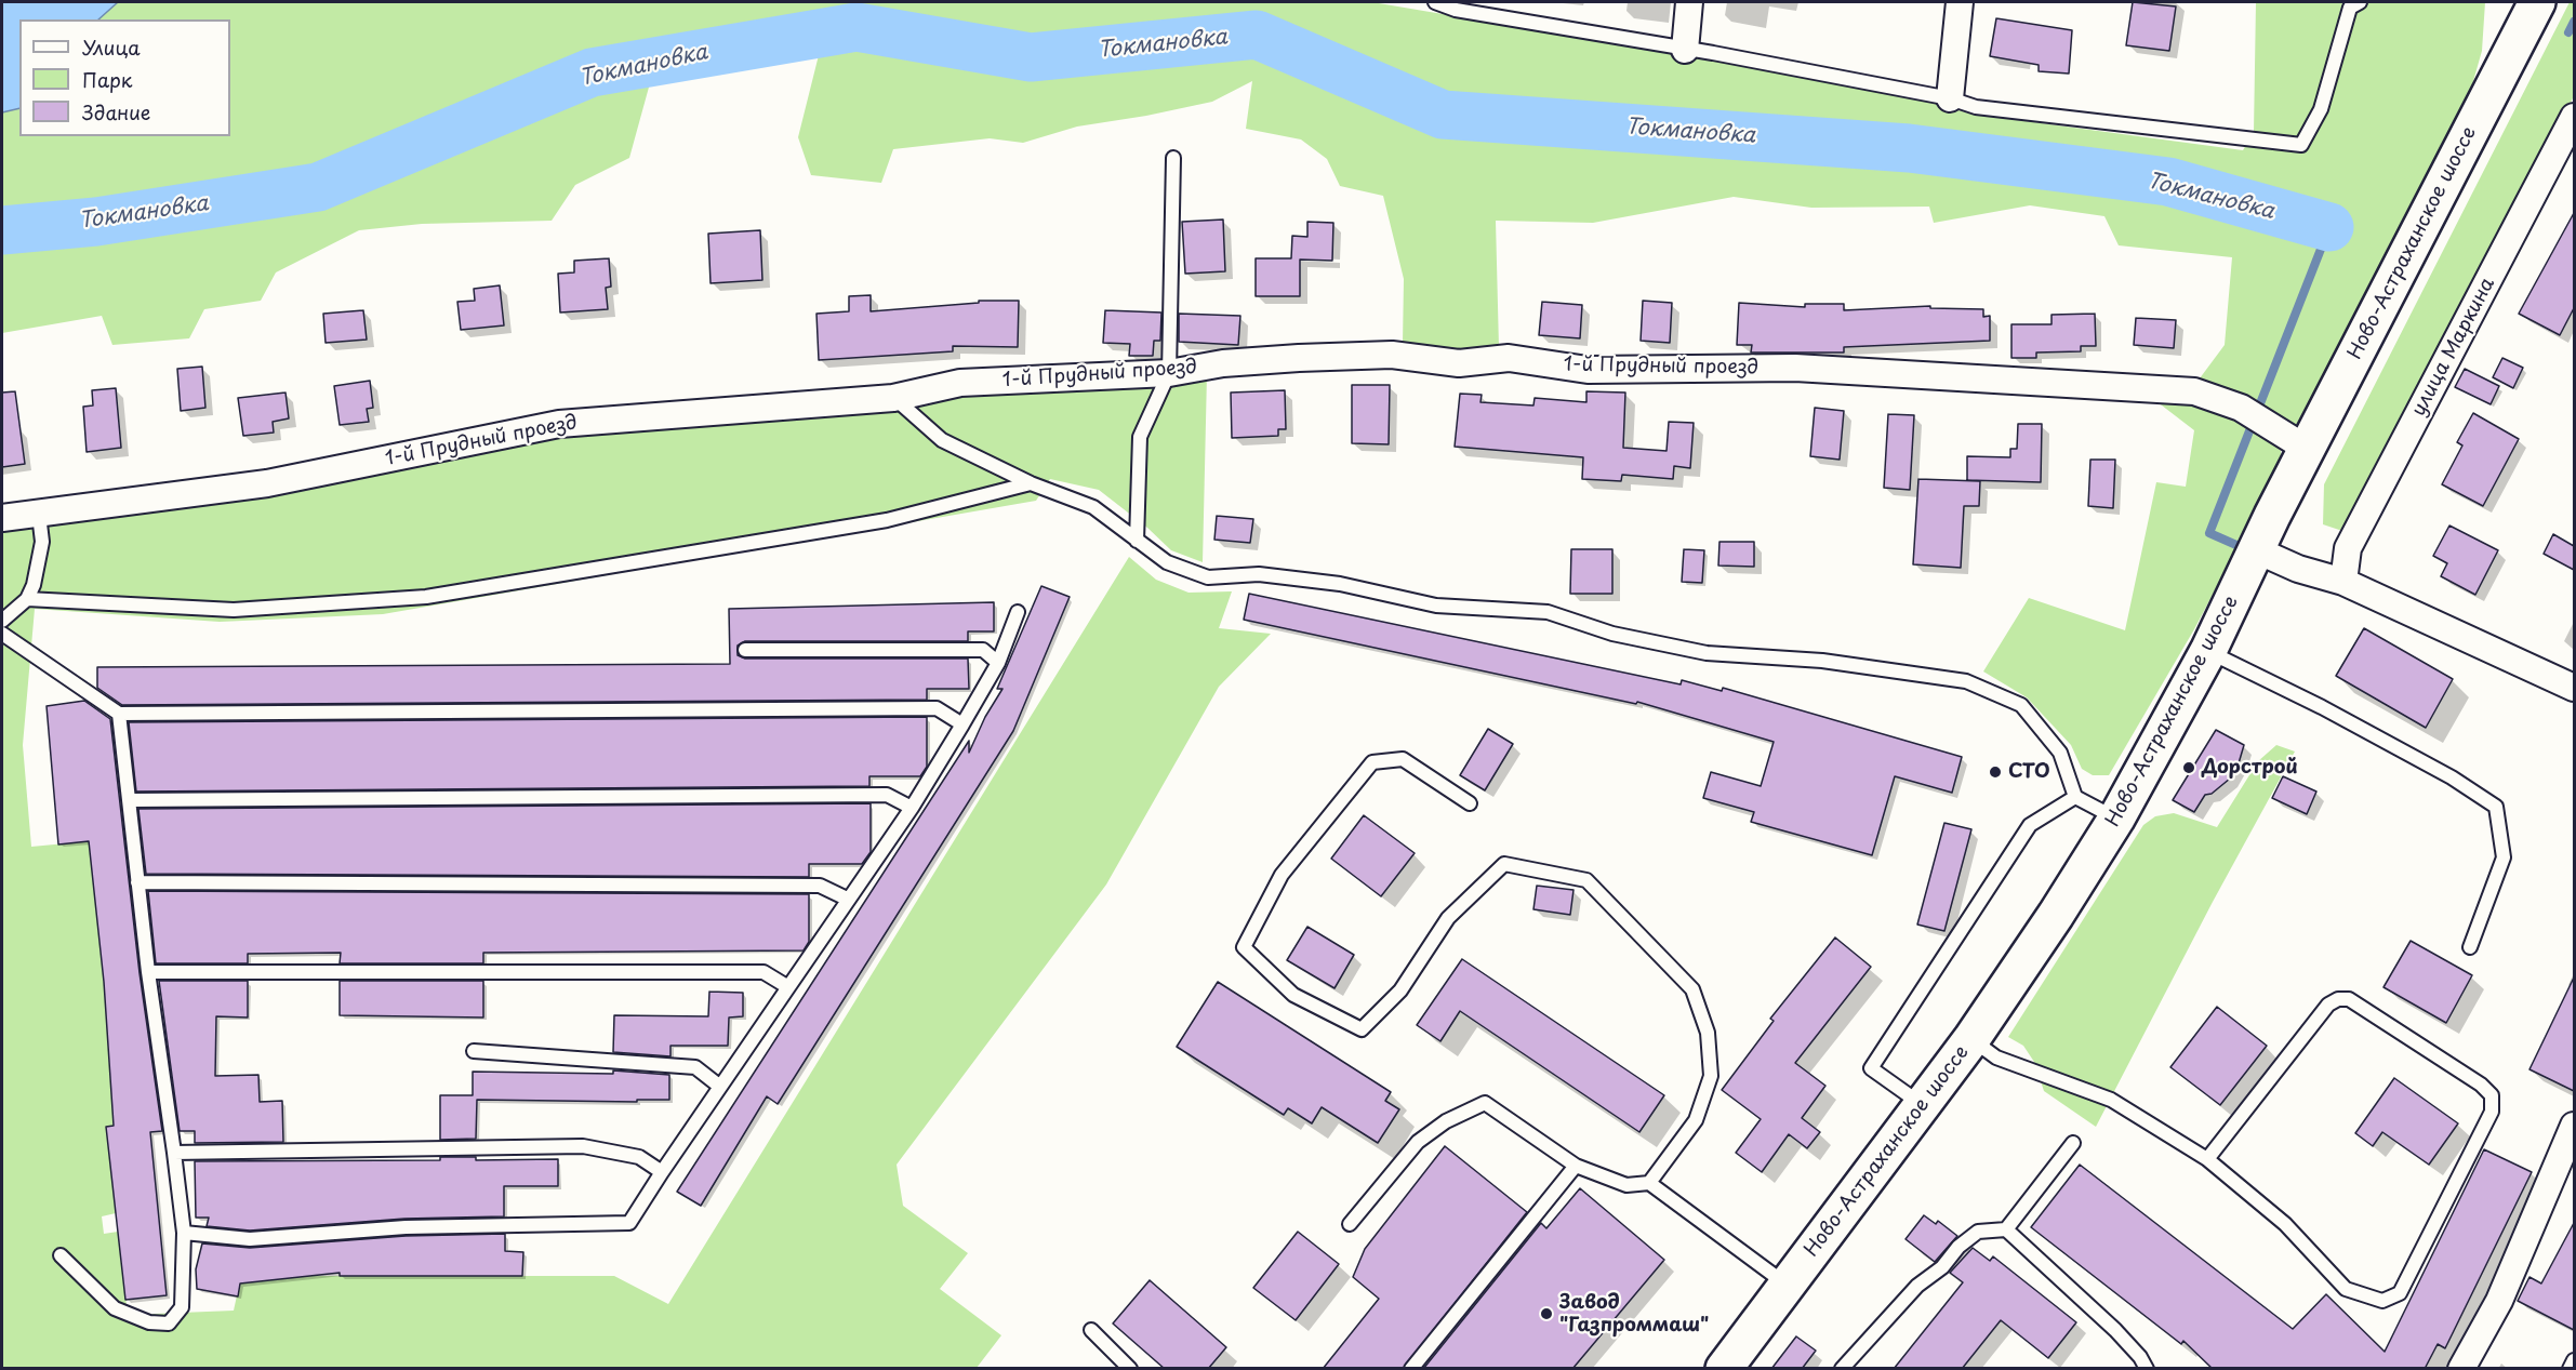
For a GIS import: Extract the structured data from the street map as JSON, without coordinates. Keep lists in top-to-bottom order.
{
  "streets": {
    "main road": ["Ново-Астраханское шоссе"],
    "street": ["улица Маркина", "1-й Прудный проезд"]
  },
  "crossings": [
    ["Ново-Астраханское шоссе", "1-й Прудный проезд"]
  ],
  "water": ["Токмановка"],
  "places": ["Дорстрой", "СТО", "Завод \"Газпроммаш\""],
  "legend": ["Улица", "Парк", "Здание"]
}
